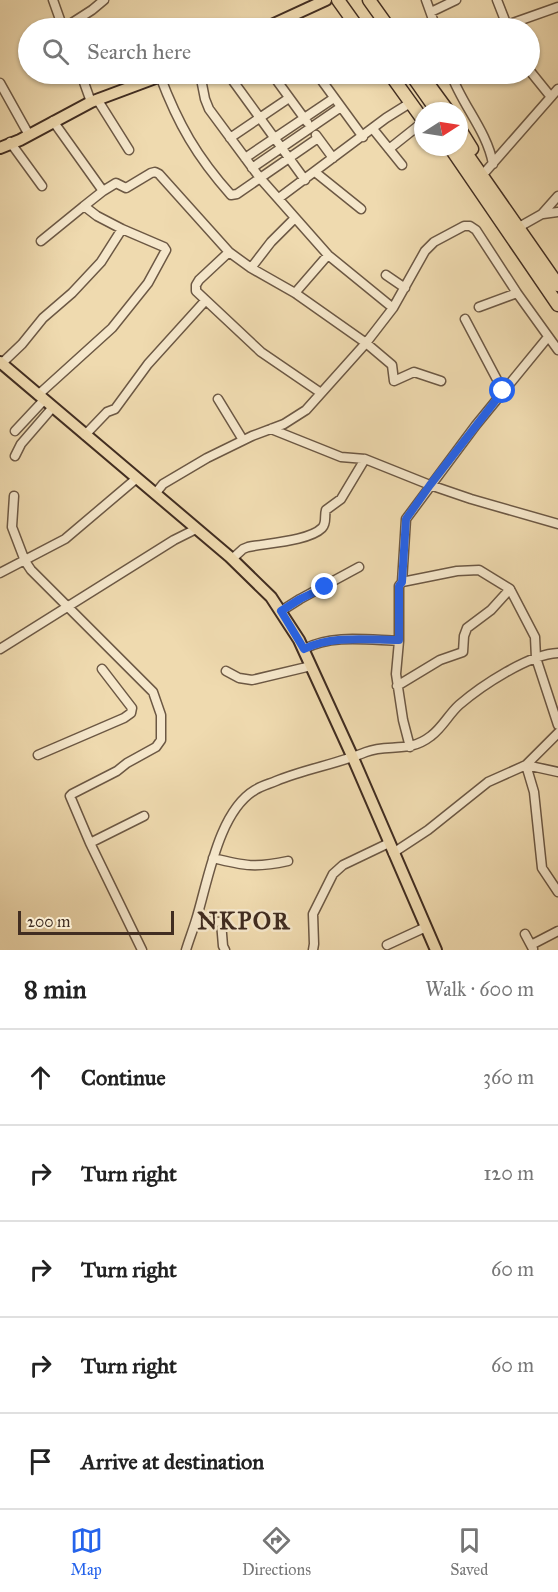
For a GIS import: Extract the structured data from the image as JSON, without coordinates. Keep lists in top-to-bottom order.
{
  "districts": ["NKPOR"],
  "scale_bar": "200 m",
  "north": "right",
  "page": {
    "search": "Search here",
    "scale": "200 m",
    "heading": ["8 min", "Walk · 600 m"],
    "list": [
      ["Continue", "360 m"],
      ["Turn right", "120 m"],
      ["Turn right", "60 m"],
      ["Turn right", "60 m"],
      "Arrive at destination"
    ],
    "nav": ["Map", "Directions", "Saved"]
  }
}
